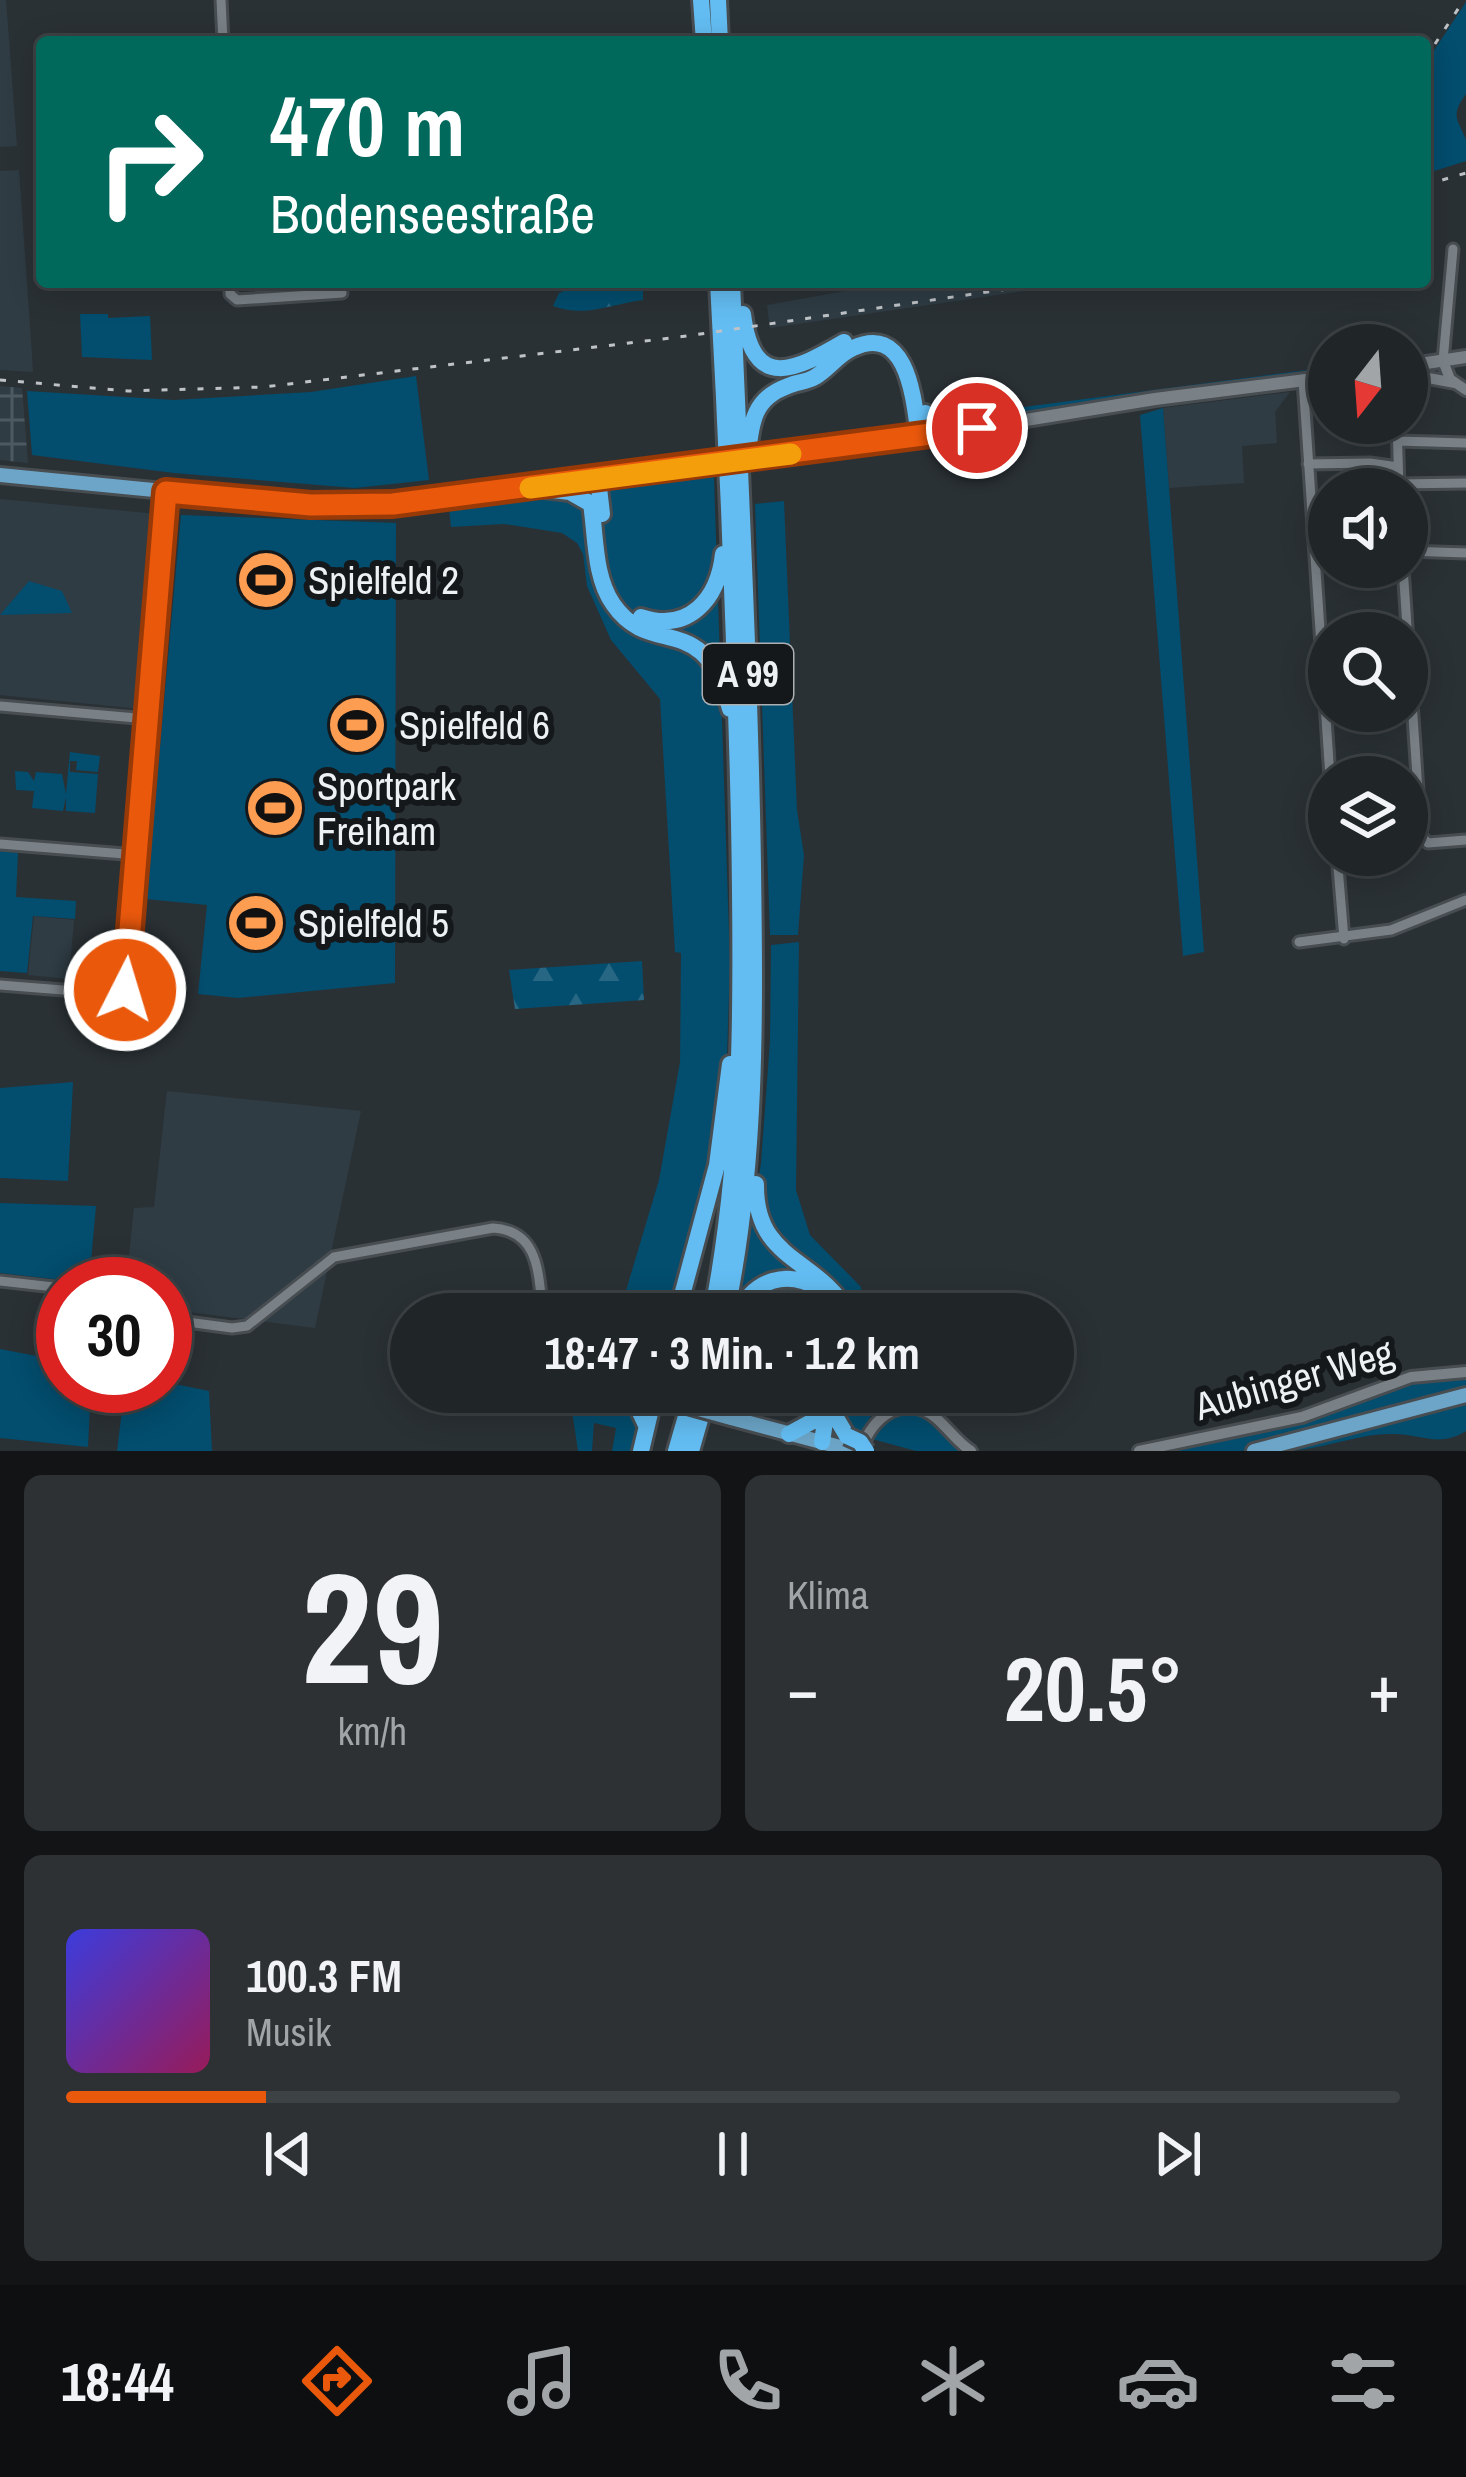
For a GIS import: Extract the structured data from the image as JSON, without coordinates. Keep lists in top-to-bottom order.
{
  "streets": {
    "highway": ["A 99"],
    "street": ["Aubinger Weg"]
  },
  "places": {
    "sports": [
      "Spielfeld 2",
      "Spielfeld 6",
      "Sportpark Freiham",
      "Spielfeld 5"
    ]
  },
  "north": "bottom",
  "page": {
    "turn": ["470 m", "Bodenseestraße"],
    "limit": "30",
    "trip": "18:47 · 3 Min. · 1.2 km",
    "tile": [
      ["29", "km/h"],
      "Klima"
    ],
    "heat": ["−", "20.5°", "+"],
    "song": ["100.3 FM", "Musik"],
    "tabs": "18:44"
  }
}
